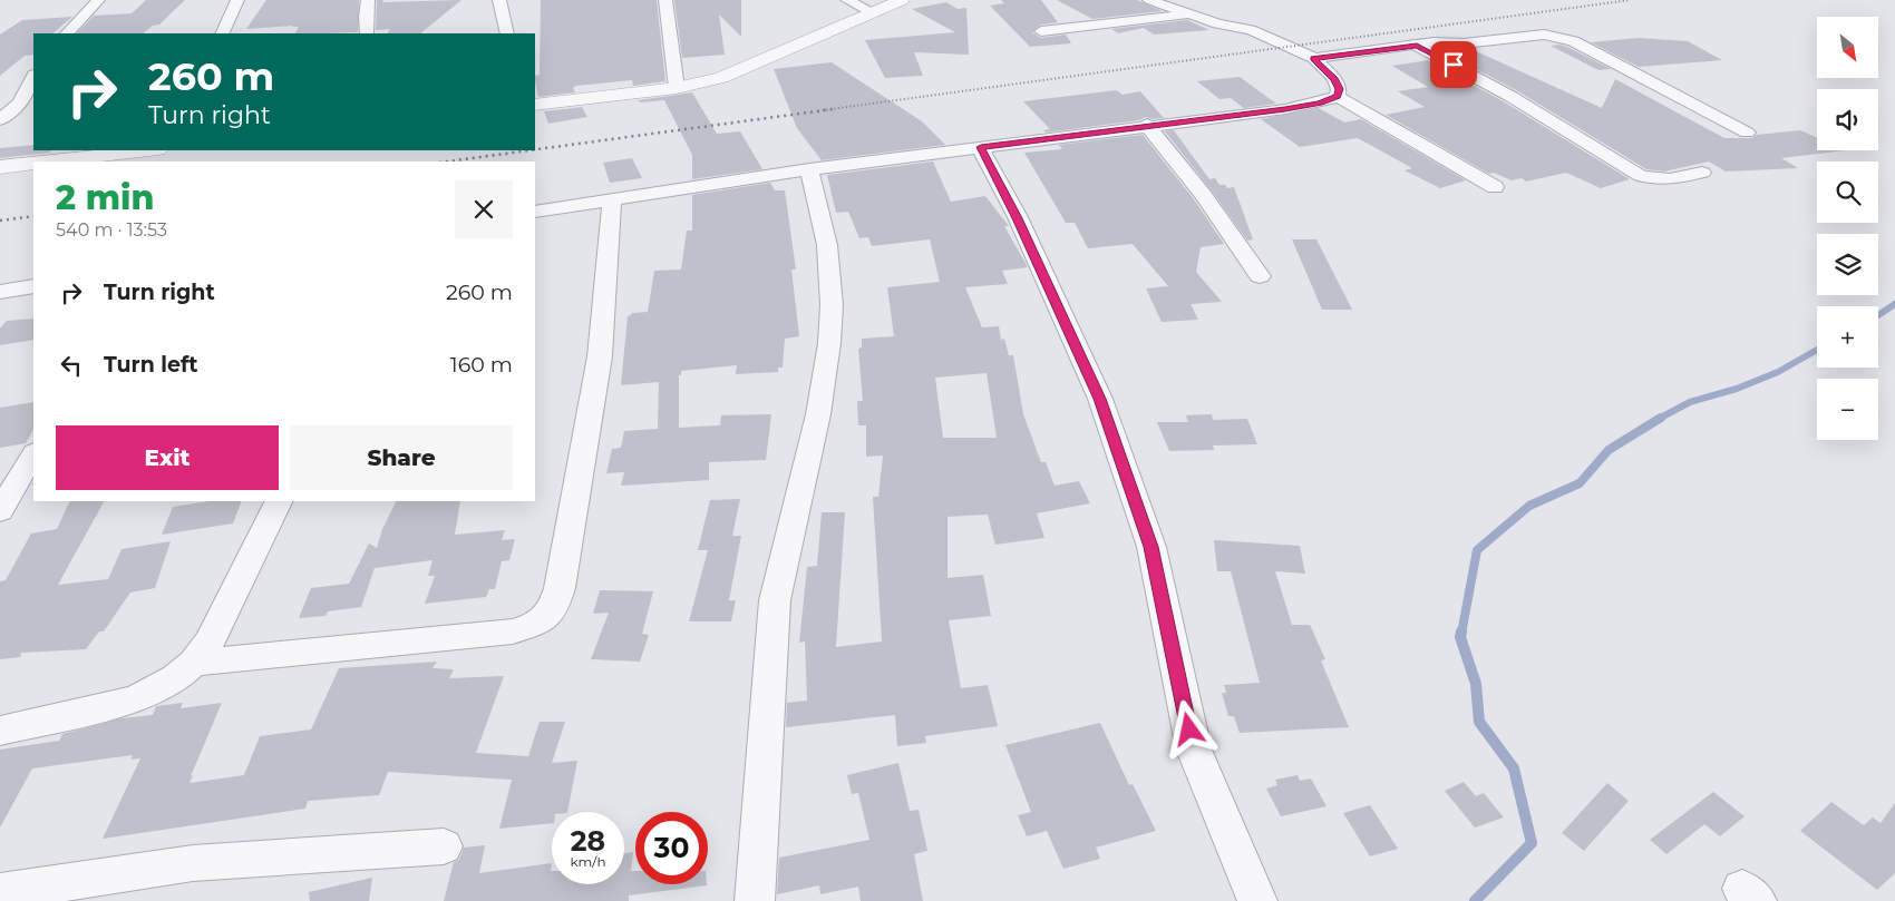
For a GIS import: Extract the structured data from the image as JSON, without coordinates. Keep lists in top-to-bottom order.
{
  "north": "bottom right",
  "page": {
    "map_buttons": ["+", "−"],
    "turn": ["260 m", "Turn right"],
    "heading": ["2 min", "540 m · 13:53"],
    "list": [
      {
        "name": "Turn right",
        "value": "260 m"
      },
      {
        "name": "Turn left",
        "value": "160 m"
      }
    ],
    "buttons": ["Exit", "Share"],
    "speed": "28 km/h",
    "limit": "30"
  }
}
